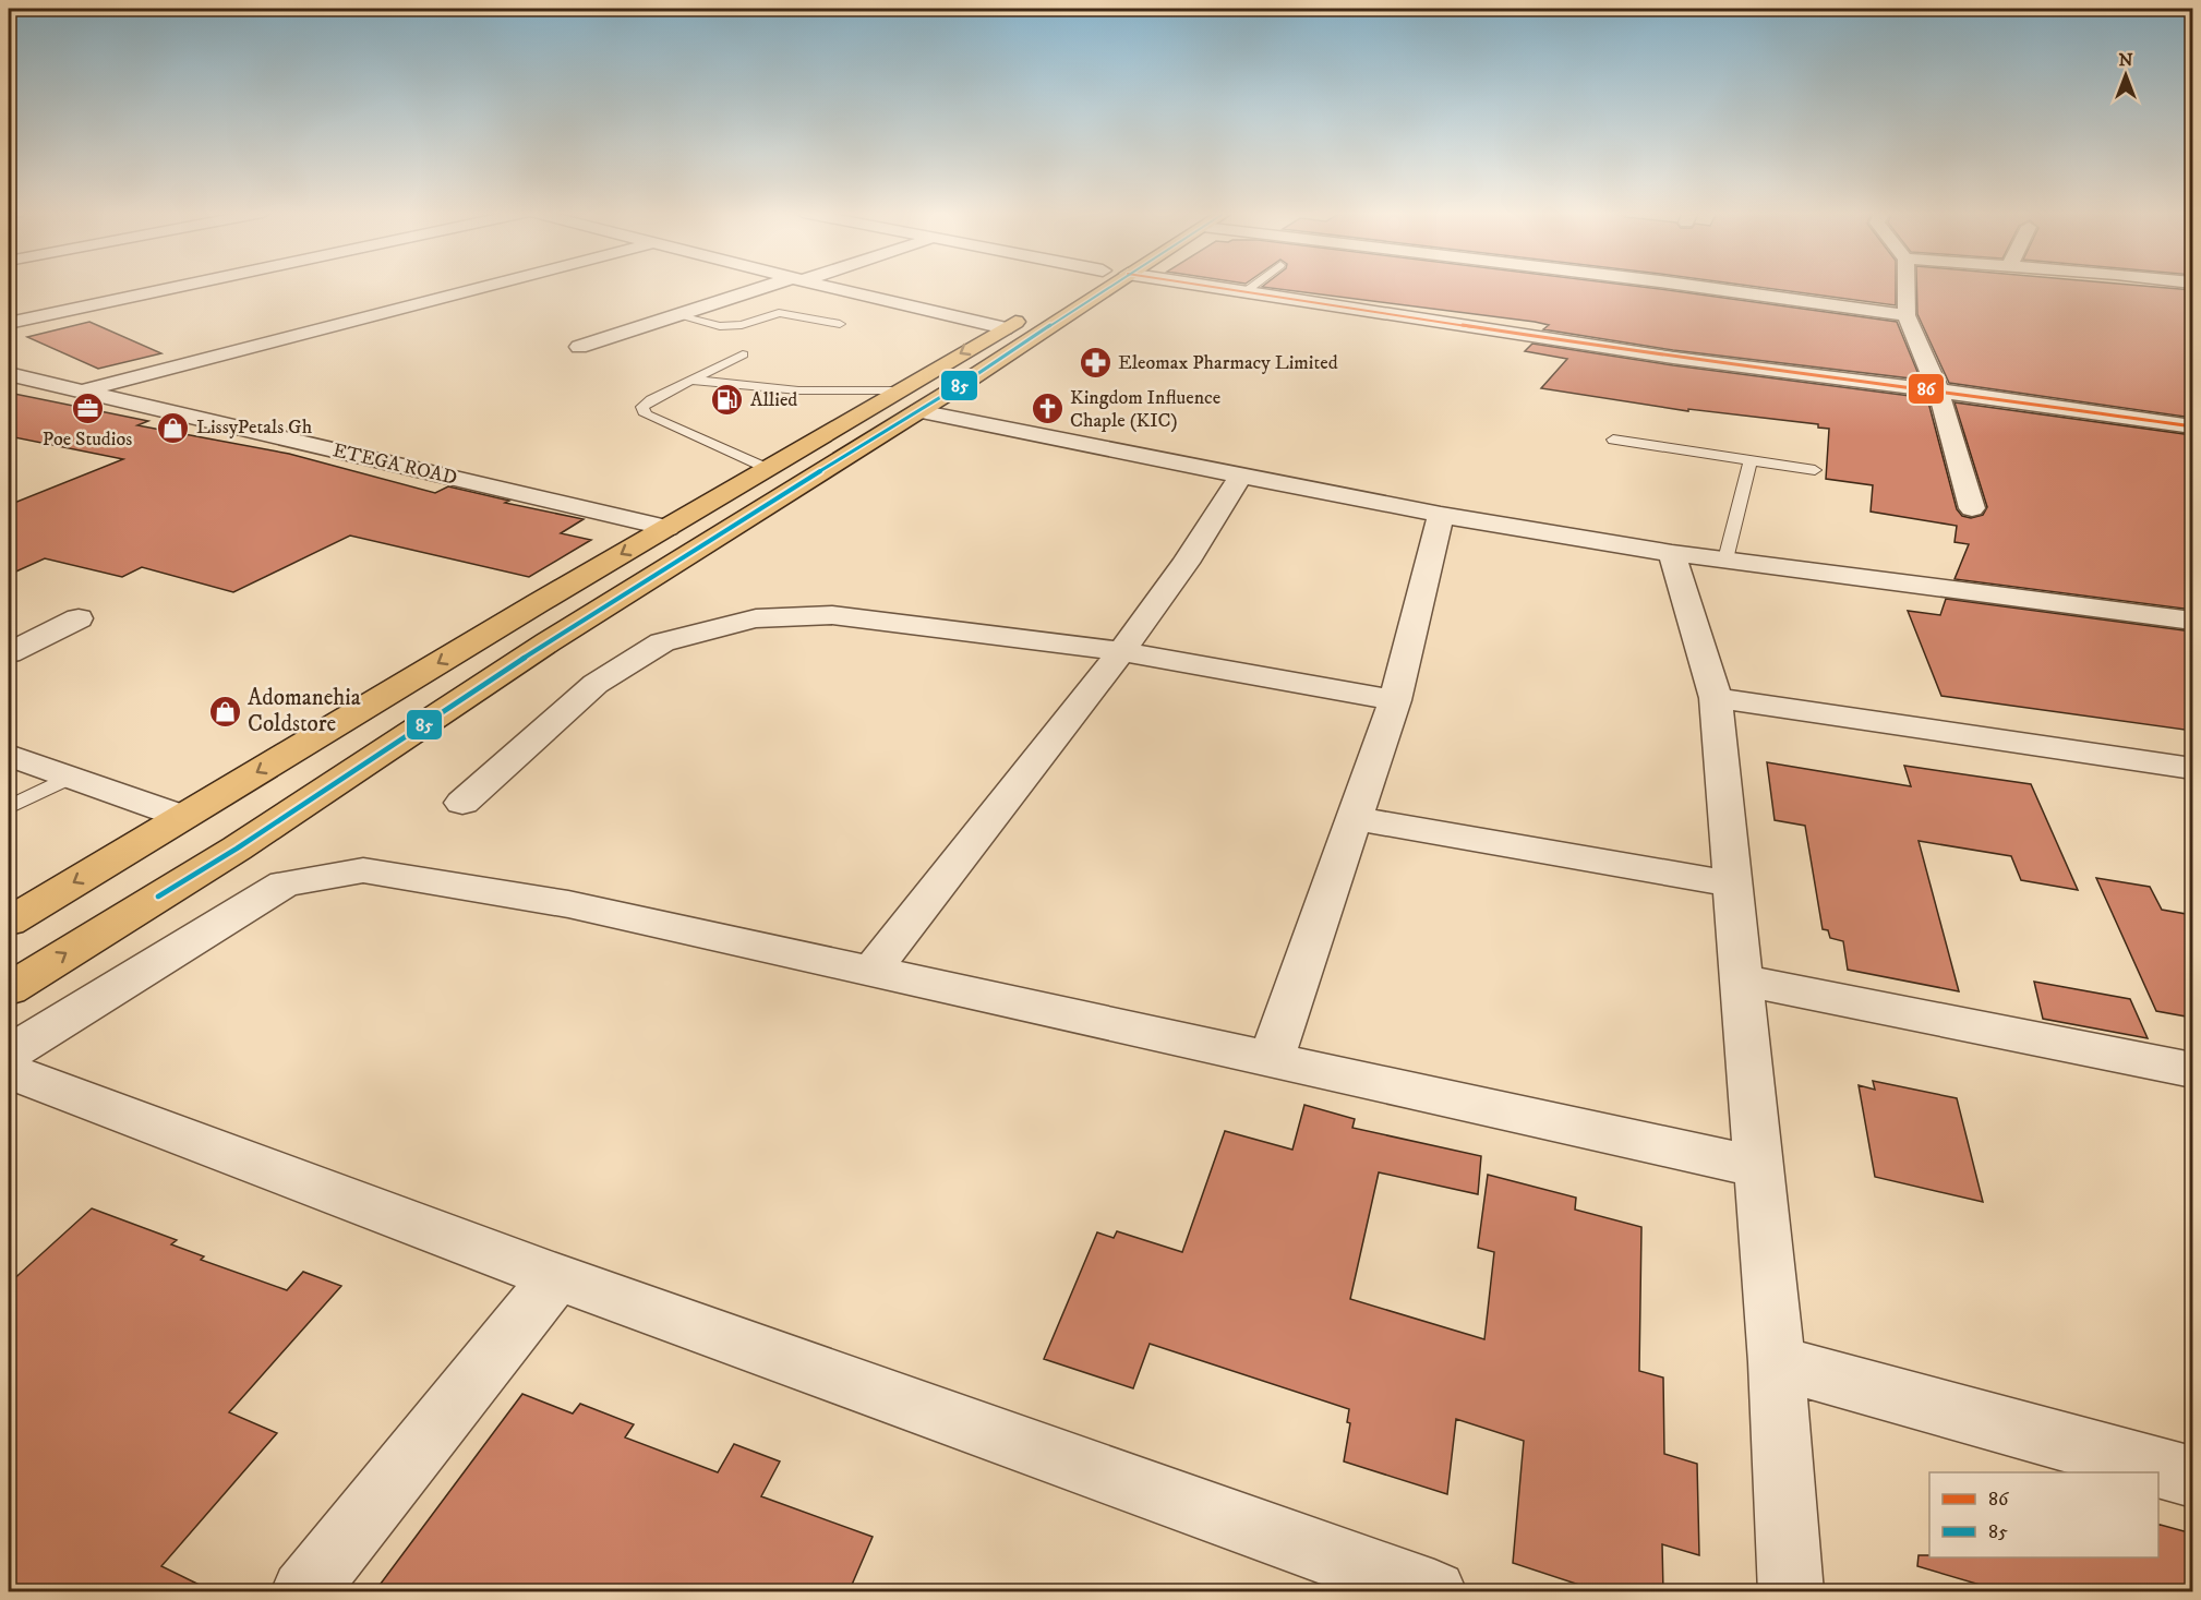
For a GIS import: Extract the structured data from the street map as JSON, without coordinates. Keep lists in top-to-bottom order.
{
  "streets": {
    "street": ["ETEGA ROAD"]
  },
  "places": {
    "pharmacy": ["Eleomax Pharmacy Limited"],
    "fuel station": ["Allied"],
    "office": ["Poe Studios"],
    "church": ["Kingdom Influence Chaple (KIC)"],
    "shop": ["LissyPetals Gh", "Adomanehia Coldstore"]
  },
  "lines": ["transit line 86", "transit line 85"],
  "legend": ["86", "85"],
  "north": "top"
}
